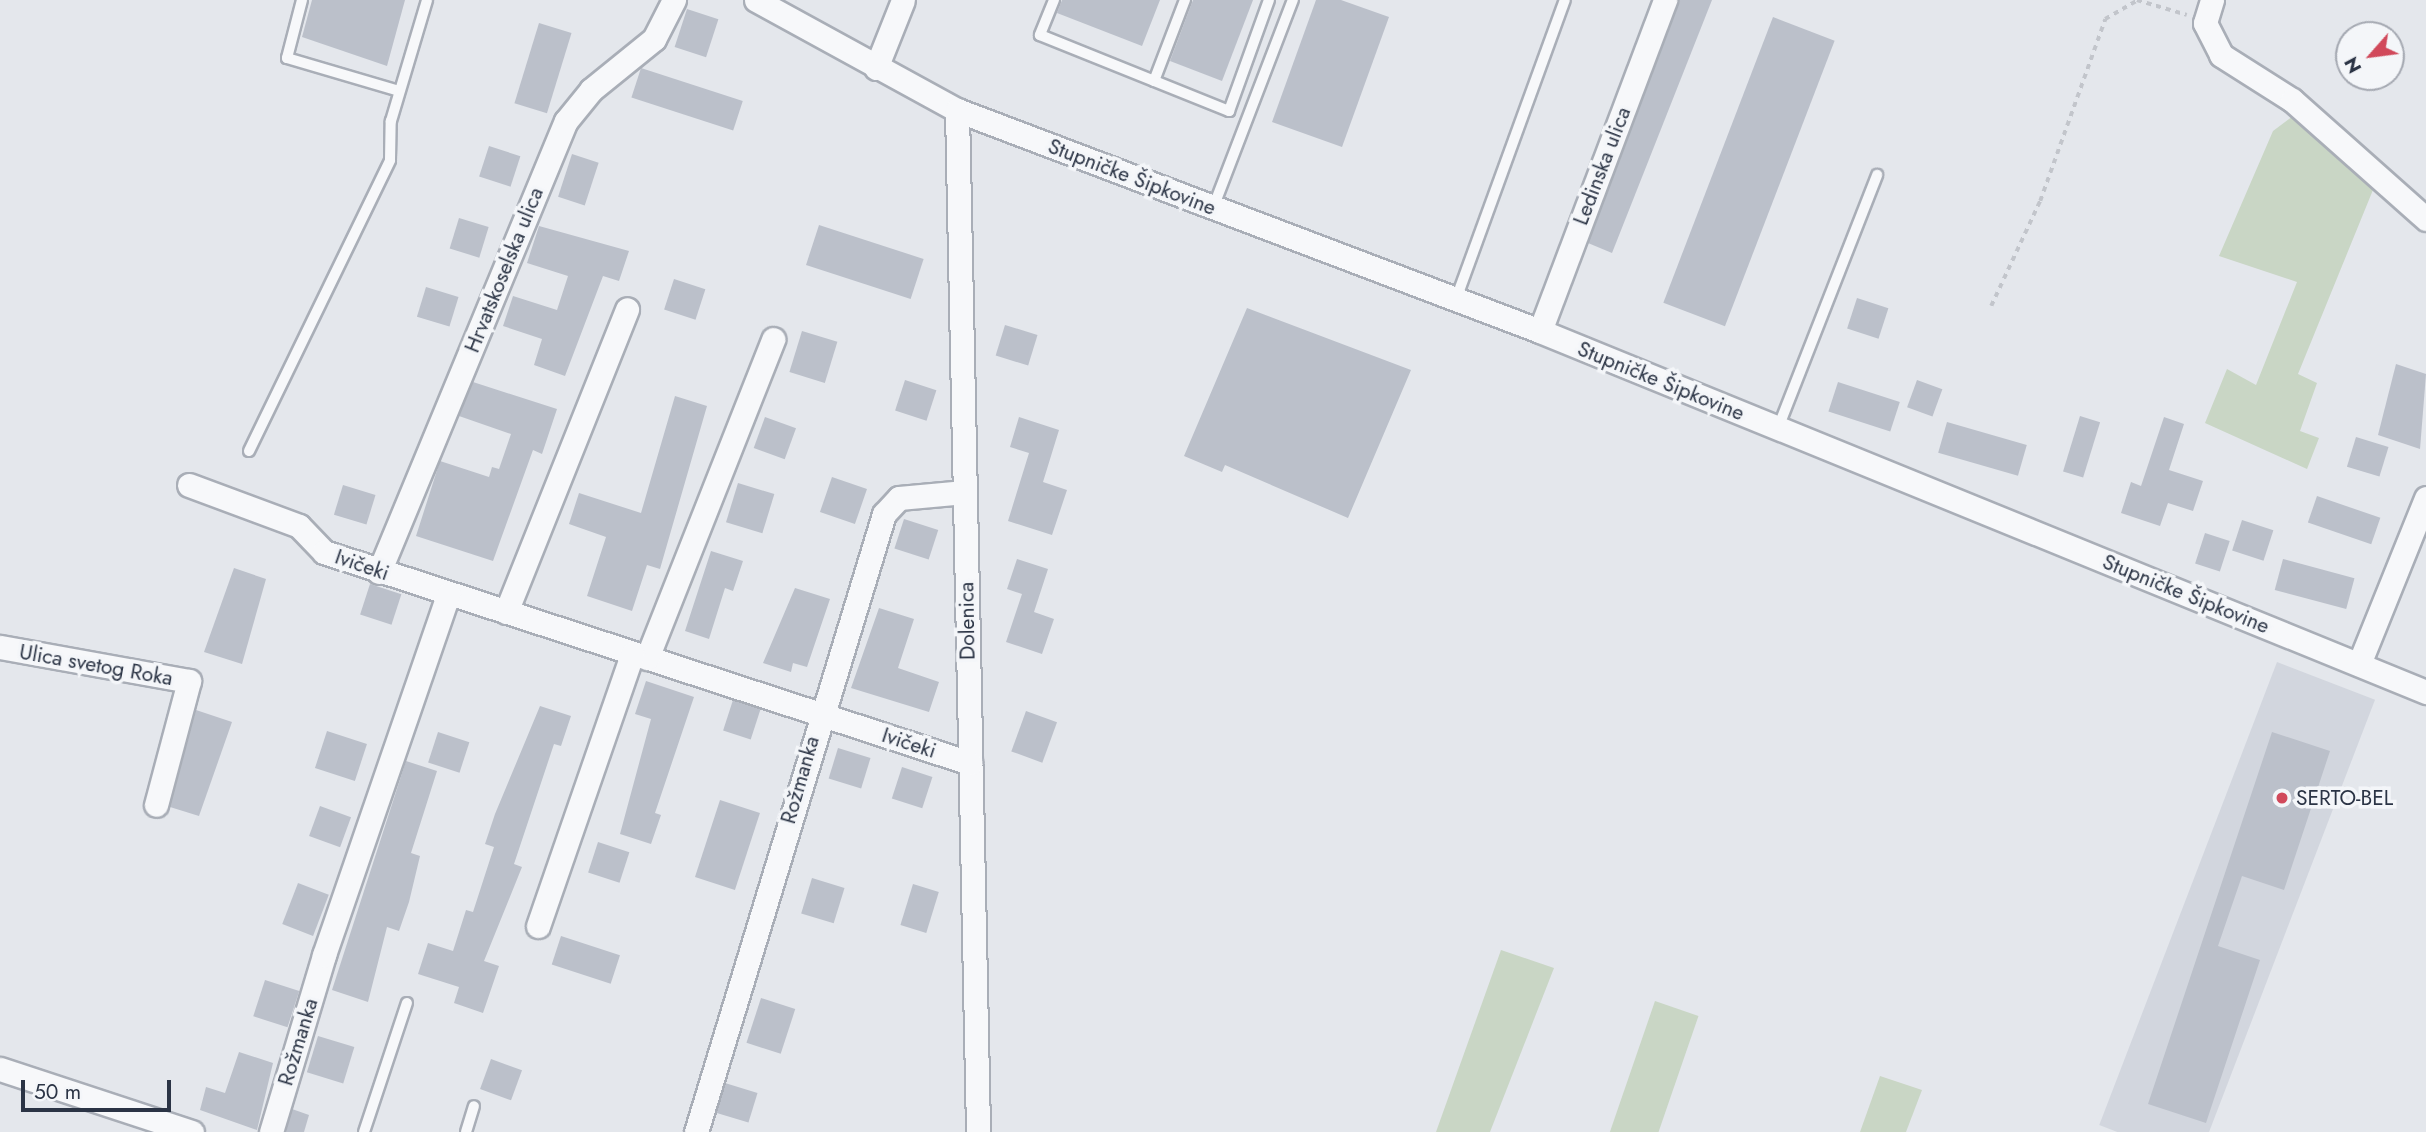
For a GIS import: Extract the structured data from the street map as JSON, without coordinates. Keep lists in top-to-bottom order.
{
  "streets": {
    "street": [
      "Ledinska ulica",
      "Stupničke Šipkovine",
      "Hrvatskoselska ulica",
      "Ivičeki",
      "Dolenica",
      "Ulica svetog Roka",
      "Rožmanka"
    ]
  },
  "crossings": [
    ["Ledinska ulica", "Stupničke Šipkovine"],
    ["Stupničke Šipkovine", "Dolenica"],
    ["Hrvatskoselska ulica", "Ivičeki"],
    ["Ivičeki", "Dolenica"],
    ["Ivičeki", "Rožmanka"],
    ["Dolenica", "Rožmanka"]
  ],
  "places": ["SERTO-BEL"],
  "scale_bar": "50 m",
  "north": "bottom left"
}
